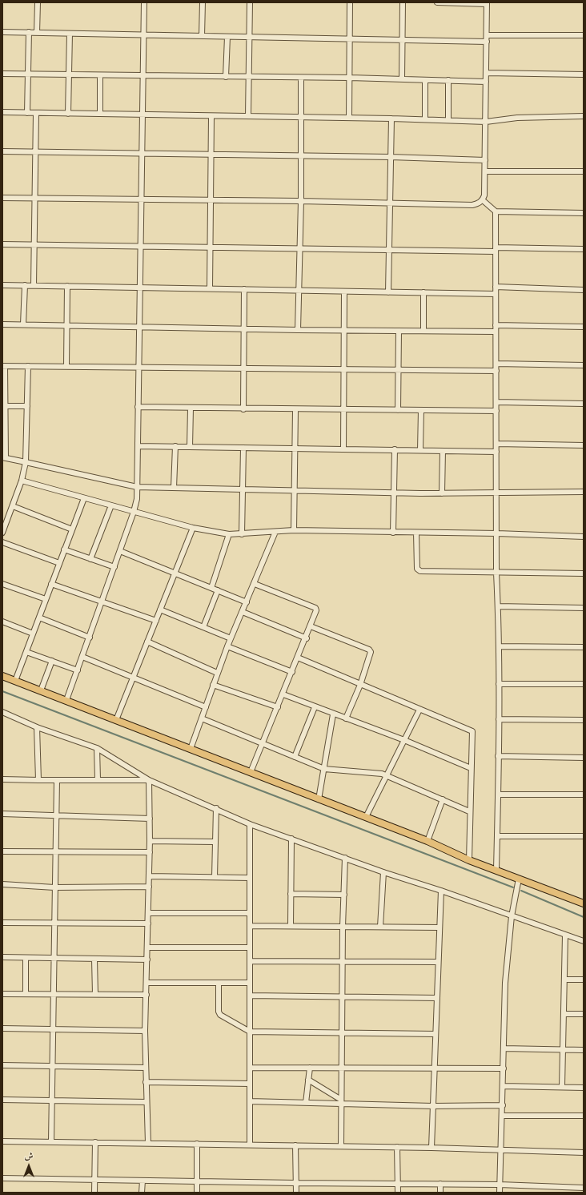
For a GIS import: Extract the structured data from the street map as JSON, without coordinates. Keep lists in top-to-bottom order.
{
  "north": "top"
}
